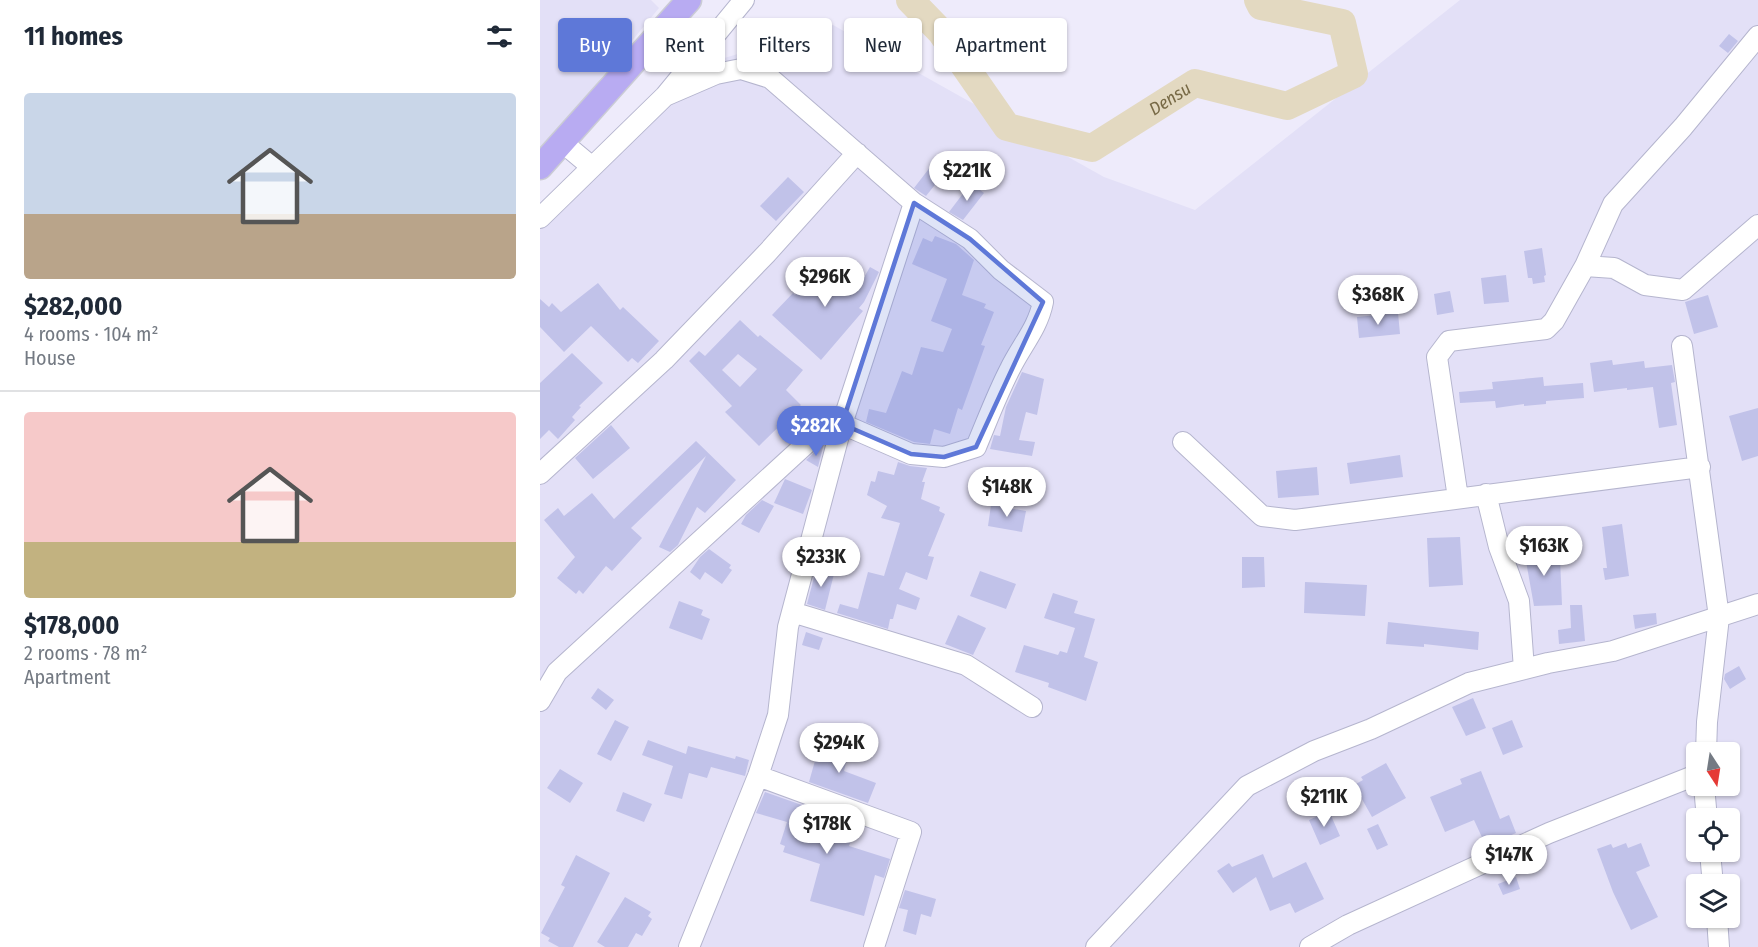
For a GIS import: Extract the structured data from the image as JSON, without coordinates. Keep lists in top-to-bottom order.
{
  "water": ["Densu"],
  "north": "bottom",
  "page": {
    "heading": "11 homes",
    "chip": [
      "Buy",
      "Rent",
      "Filters",
      "New",
      "Apartment"
    ],
    "list": [
      {
        "name": "$282,000",
        "note": "4 rooms · 104 m² · House"
      },
      {
        "name": "$178,000",
        "note": "2 rooms · 78 m² · Apartment"
      }
    ],
    "price": [
      "$221K",
      "$296K",
      "$368K",
      "$282K",
      "$148K",
      "$163K",
      "$233K",
      "$294K",
      "$211K",
      "$178K",
      "$147K"
    ]
  }
}
